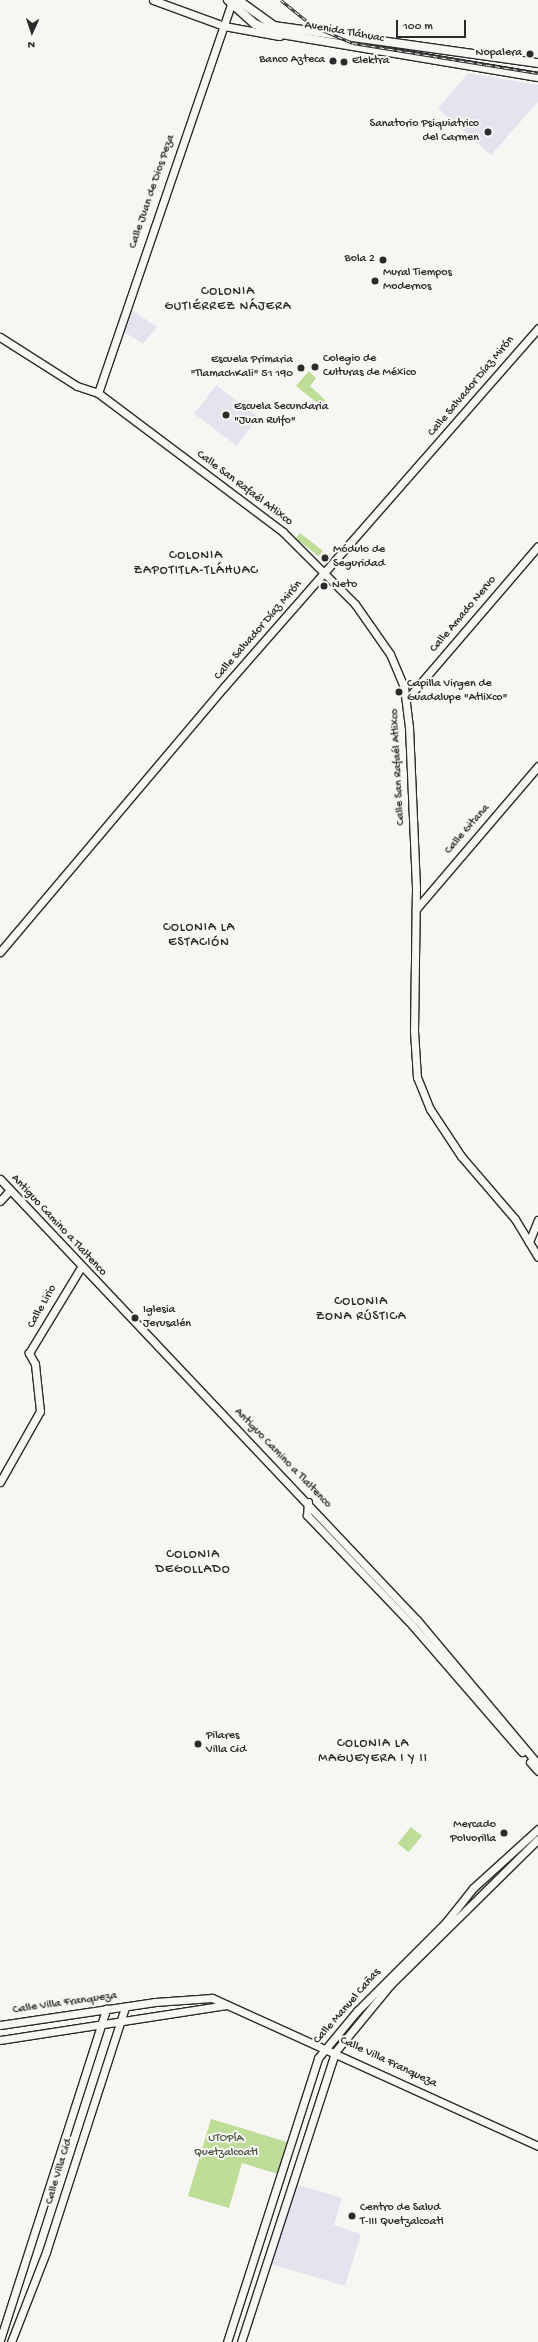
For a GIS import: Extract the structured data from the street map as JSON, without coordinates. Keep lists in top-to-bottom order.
{
  "streets": {
    "main road": ["Avenida Tláhuac"],
    "street": [
      "Calle Juan de Dios Peza",
      "Calle Salvador Díaz Mirón",
      "Calle San Rafaél Atlixco",
      "Calle Amado Nervo",
      "Calle Gitana",
      "Antiguo Camino a Tlaltenco",
      "Calle Lirio",
      "Calle Villa Franqueza",
      "Calle Manuel Cañas",
      "Calle Villa Cid"
    ]
  },
  "crossings": [
    ["Avenida Tláhuac", "Calle Juan de Dios Peza"],
    ["Calle Juan de Dios Peza", "Calle San Rafaél Atlixco"],
    ["Calle Salvador Díaz Mirón", "Calle San Rafaél Atlixco"],
    ["Calle San Rafaél Atlixco", "Calle Amado Nervo"],
    ["Calle San Rafaél Atlixco", "Calle Gitana"],
    ["Antiguo Camino a Tlaltenco", "Calle Lirio"],
    ["Calle Villa Franqueza", "Calle Manuel Cañas"],
    ["Calle Villa Franqueza", "Calle Villa Cid"]
  ],
  "districts": [
    "COLONIA GUTIÉRREZ NÁJERA",
    "COLONIA ZAPOTITLA-TLÁHUAC",
    "COLONIA LA ESTACIÓN",
    "COLONIA ZONA RÚSTICA",
    "COLONIA DEGOLLADO",
    "COLONIA LA MAGUEYERA I Y II"
  ],
  "parks": ["UTOPÍA Quetzalcoatl"],
  "places": [
    "Nopalera",
    "Banco Azteca",
    "Elektra",
    "Sanatorio Psiquiatrico del Carmen",
    "Bola 2",
    "Mural Tiempos Modernos",
    "Colegio de Culturas de México",
    "Escuela Primaria \"TlamachKali\" 51 190",
    "Escuela Secundaria \"Juan Rulfo\"",
    "Módulo de Seguridad",
    "Neto",
    "Capilla Virgen de Guadalupe \"Atlixco\"",
    "Iglesia Jerusalén",
    "Pilares Villa Cid",
    "Mercado Polvorilla",
    "Centro de Salud T-III Quetzalcoatl"
  ],
  "scale_bar": "100 m",
  "north": "bottom"
}
